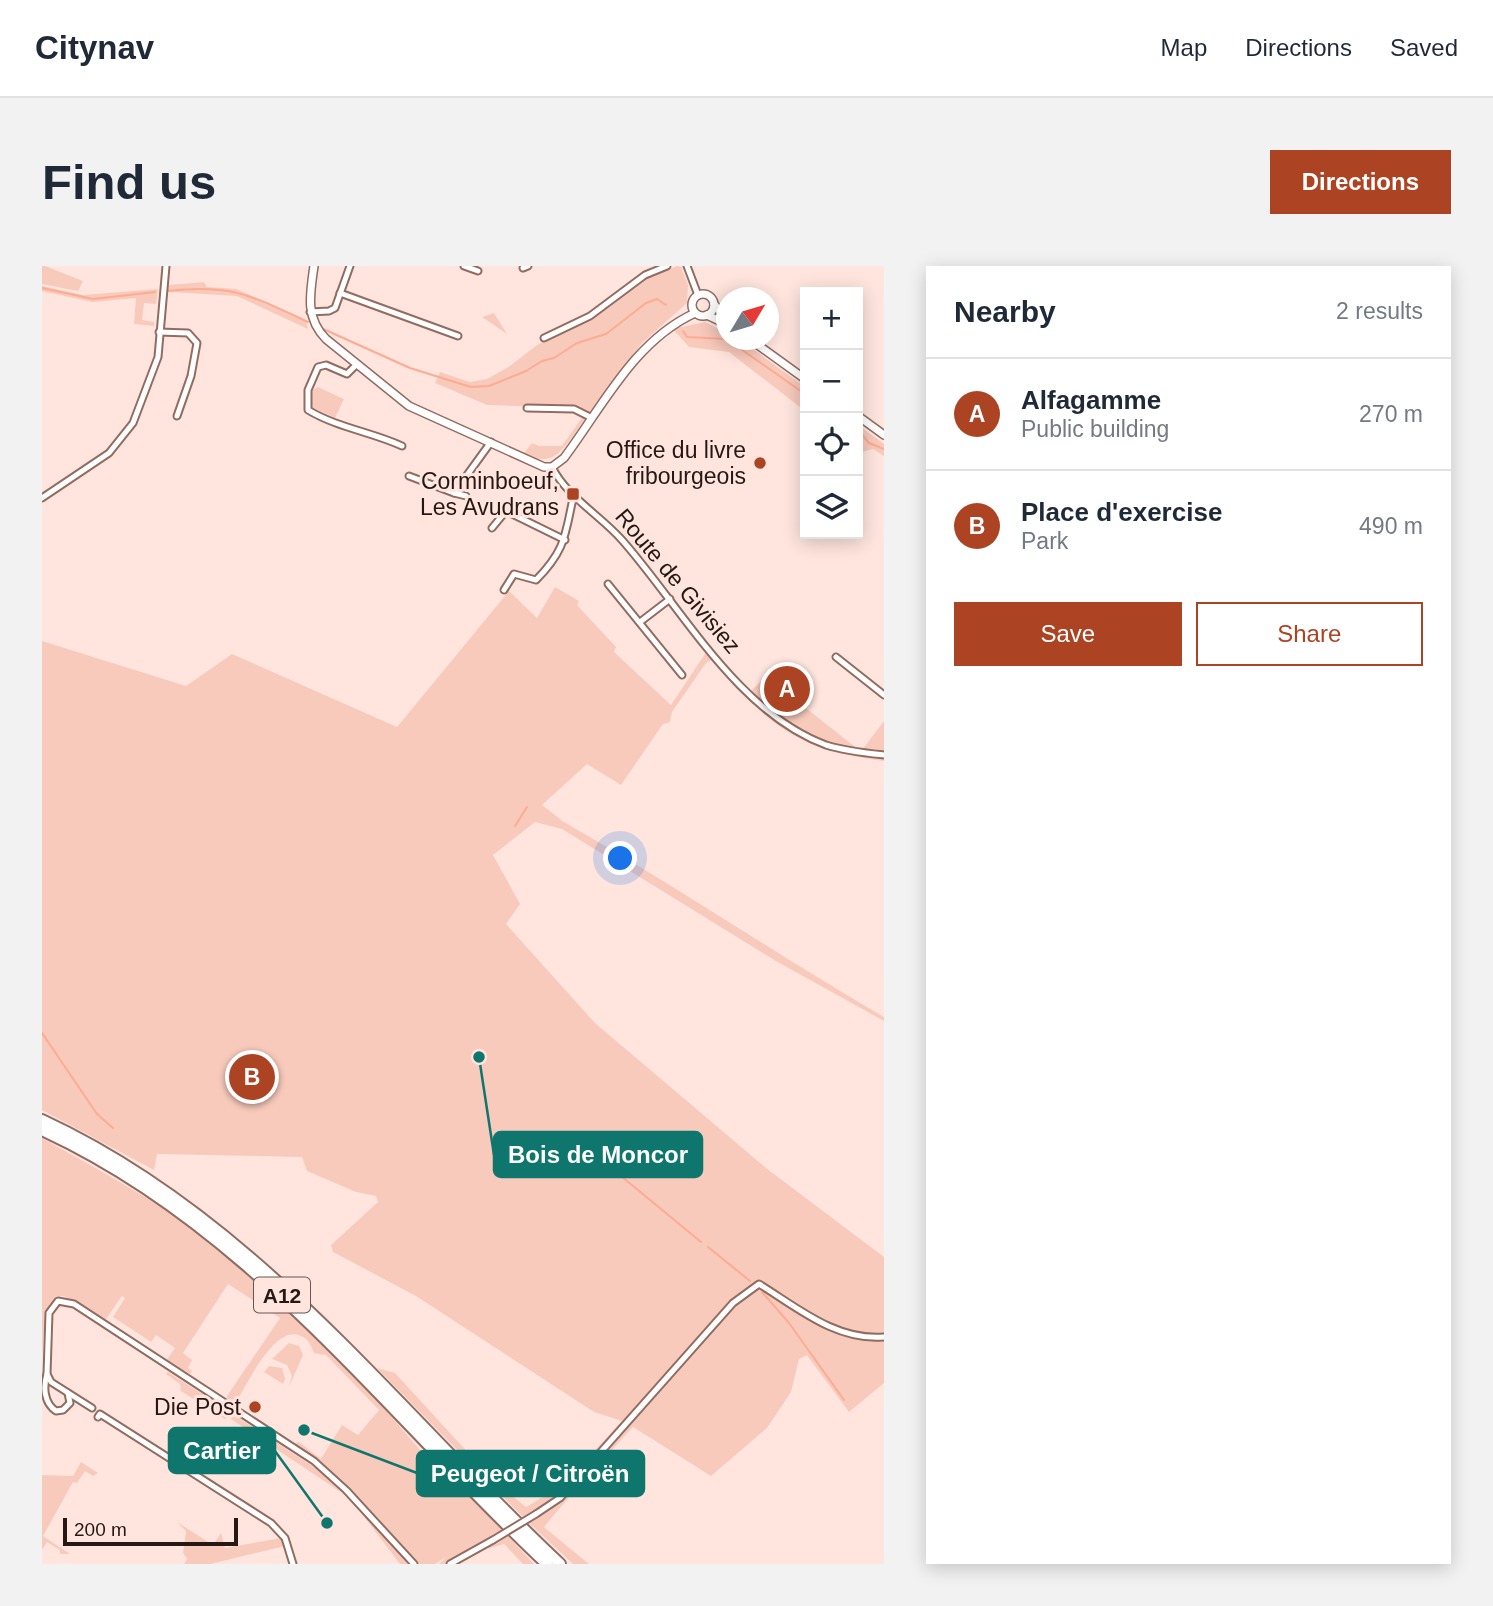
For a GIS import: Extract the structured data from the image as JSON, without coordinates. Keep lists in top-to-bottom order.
{
  "streets": {
    "highway": ["A12"],
    "street": ["Route de Givisiez"]
  },
  "places": {
    "other": [
      "Office du livre fribourgeois",
      "Bois de Moncor",
      "Die Post",
      "Peugeot / Citroën",
      "Cartier"
    ],
    "transit": ["Corminboeuf, Les Avudrans"]
  },
  "scale_bar": "200 m",
  "north": "top right",
  "page": {
    "header": "Citynav",
    "nav": ["Map", "Directions", "Saved"],
    "buttons": [
      "Directions",
      ["Save", "Share"]
    ],
    "title": "Find us",
    "heading": ["Nearby", "2 results"],
    "map_buttons": ["+", "−"],
    "list": [
      {
        "mark": "A",
        "name": "Alfagamme",
        "note": "Public building",
        "value": "270 m"
      },
      {
        "mark": "B",
        "name": "Place d'exercise",
        "note": "Park",
        "value": "490 m"
      }
    ],
    "pins": ["A", "B"],
    "scale": "200 m"
  }
}
